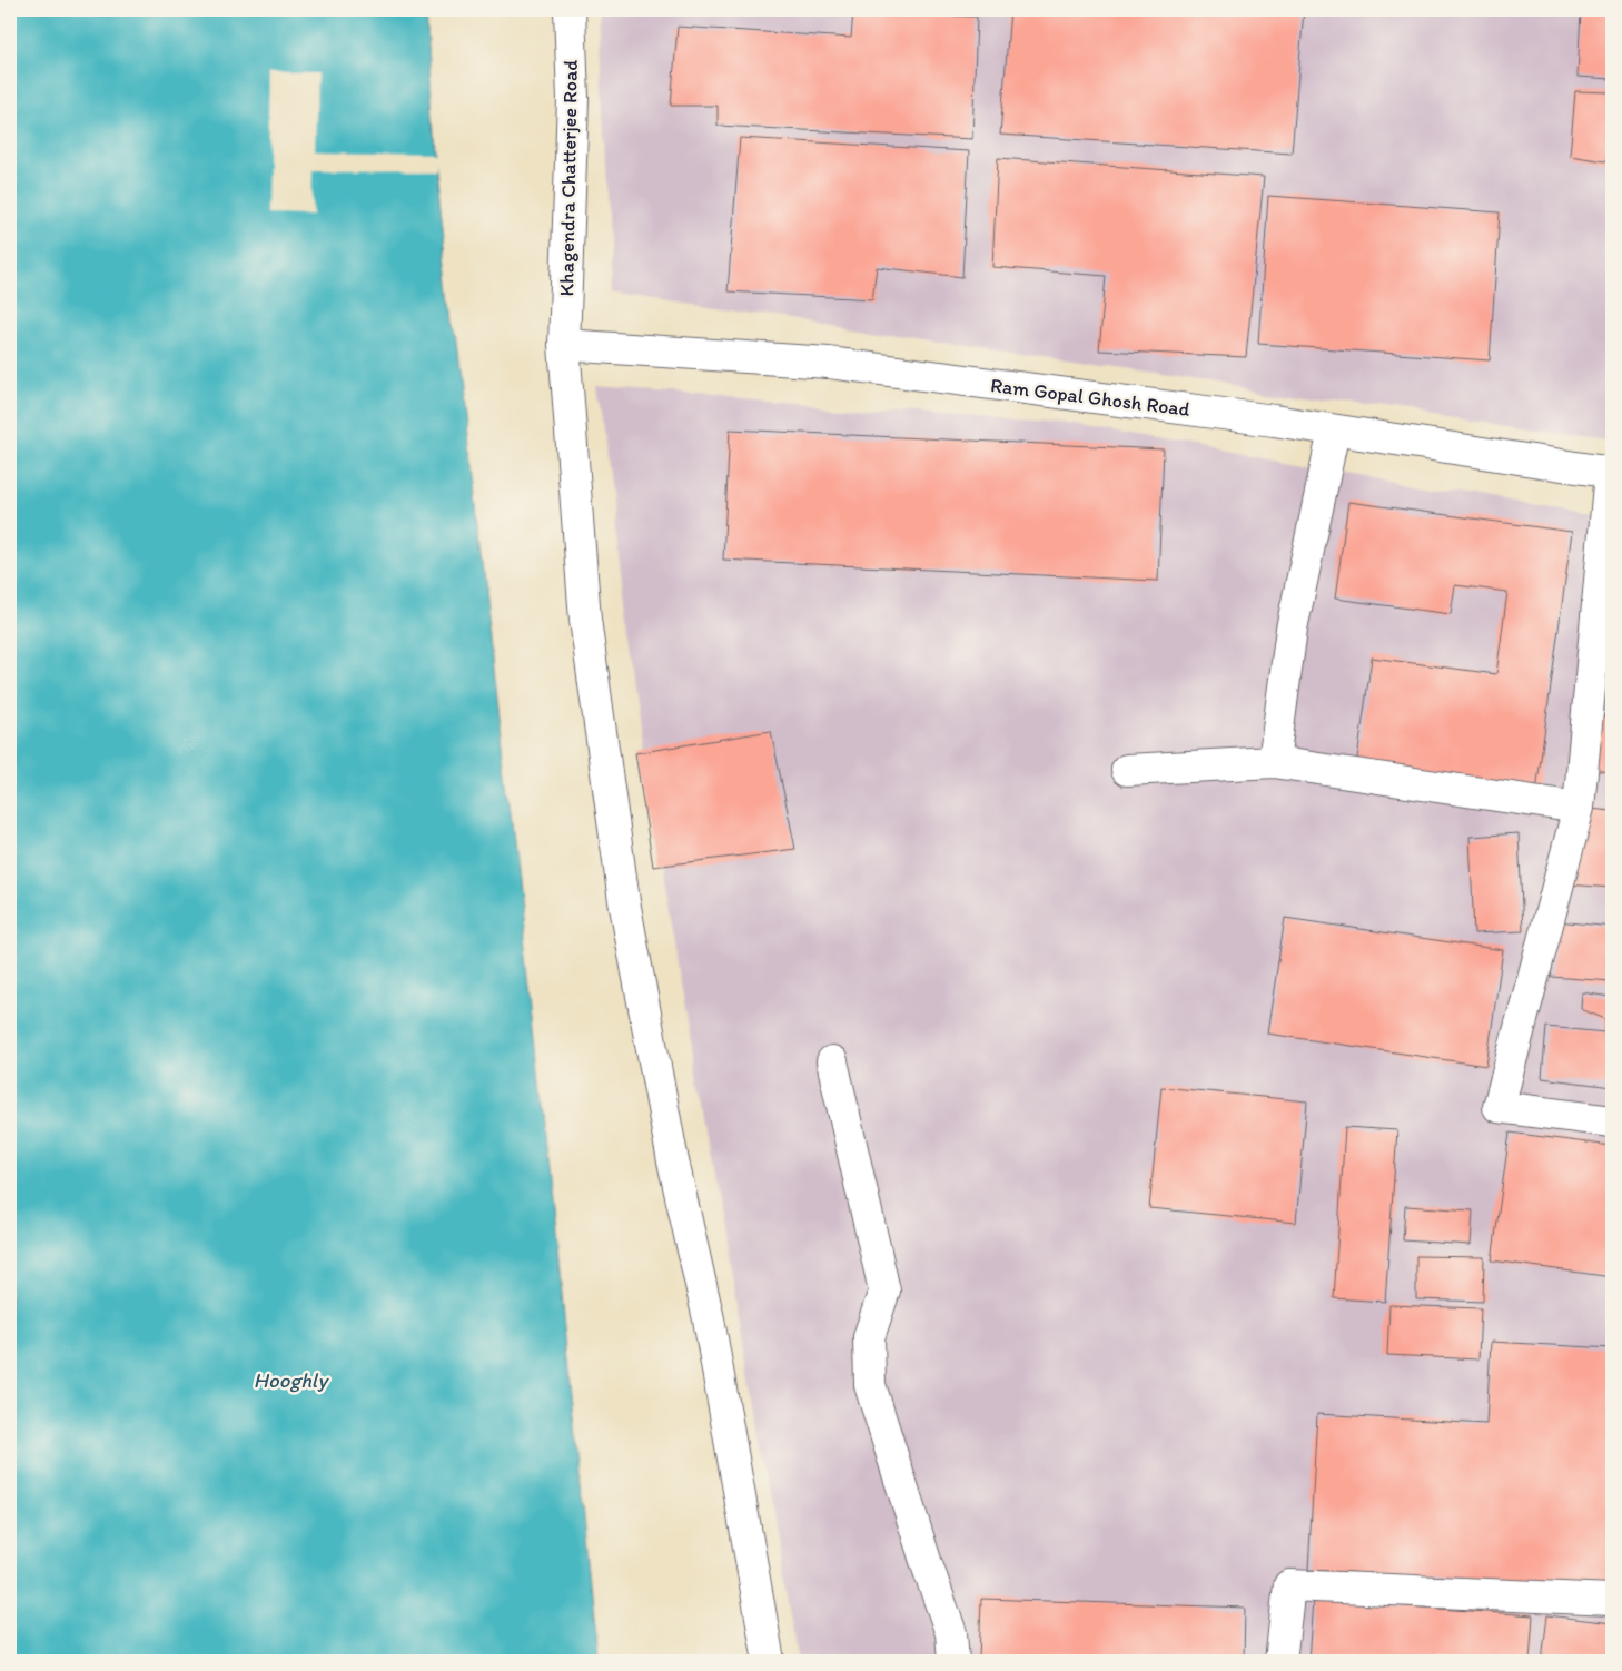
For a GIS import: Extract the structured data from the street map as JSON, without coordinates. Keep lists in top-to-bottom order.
{
  "streets": {
    "street": ["Khagendra Chatterjee Road", "Ram Gopal Ghosh Road"]
  },
  "crossings": [
    ["Khagendra Chatterjee Road", "Ram Gopal Ghosh Road"]
  ],
  "water": ["Hooghly"]
}
